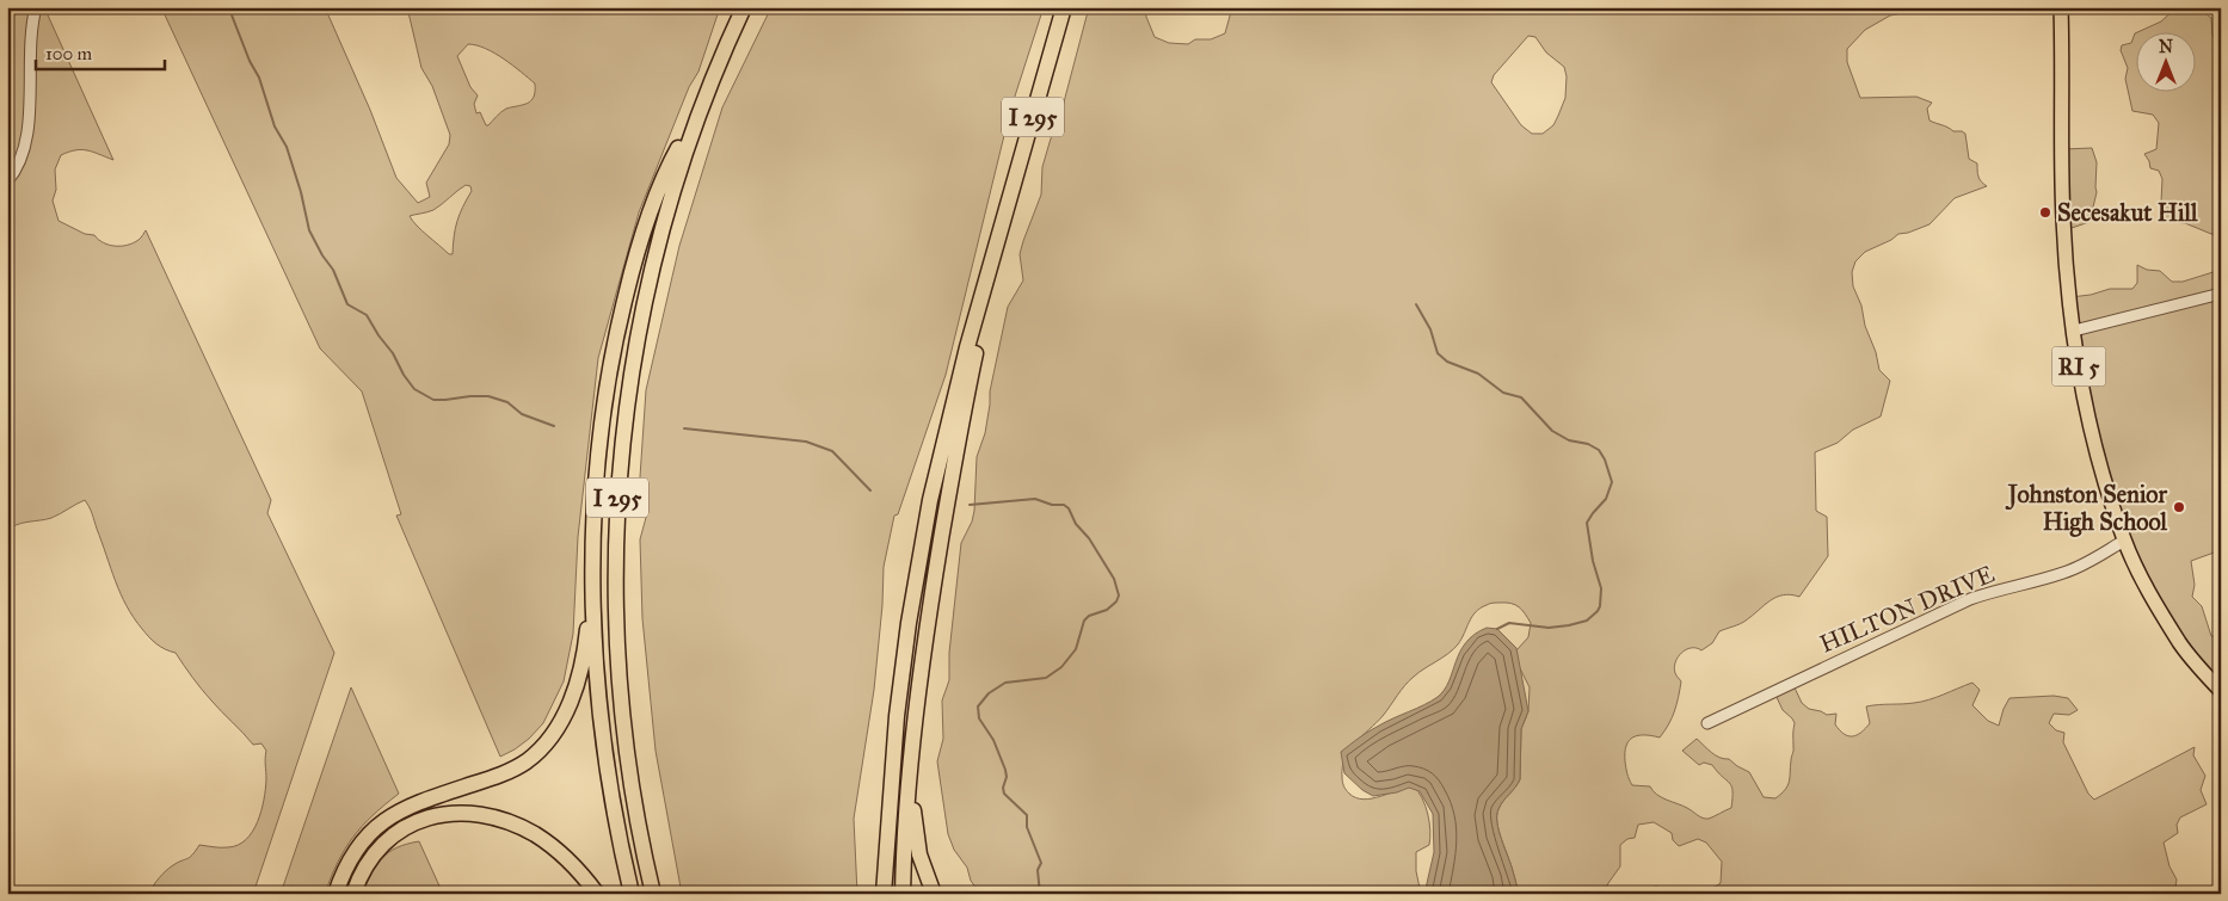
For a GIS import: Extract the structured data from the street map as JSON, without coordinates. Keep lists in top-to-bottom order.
{
  "streets": {
    "highway": ["I 295"],
    "main road": ["RI 5"],
    "street": ["HILTON DRIVE"]
  },
  "crossings": [
    ["RI 5", "HILTON DRIVE"]
  ],
  "places": ["Secesakut Hill", "Johnston Senior High School"],
  "scale_bar": "100 m",
  "north": "top"
}
